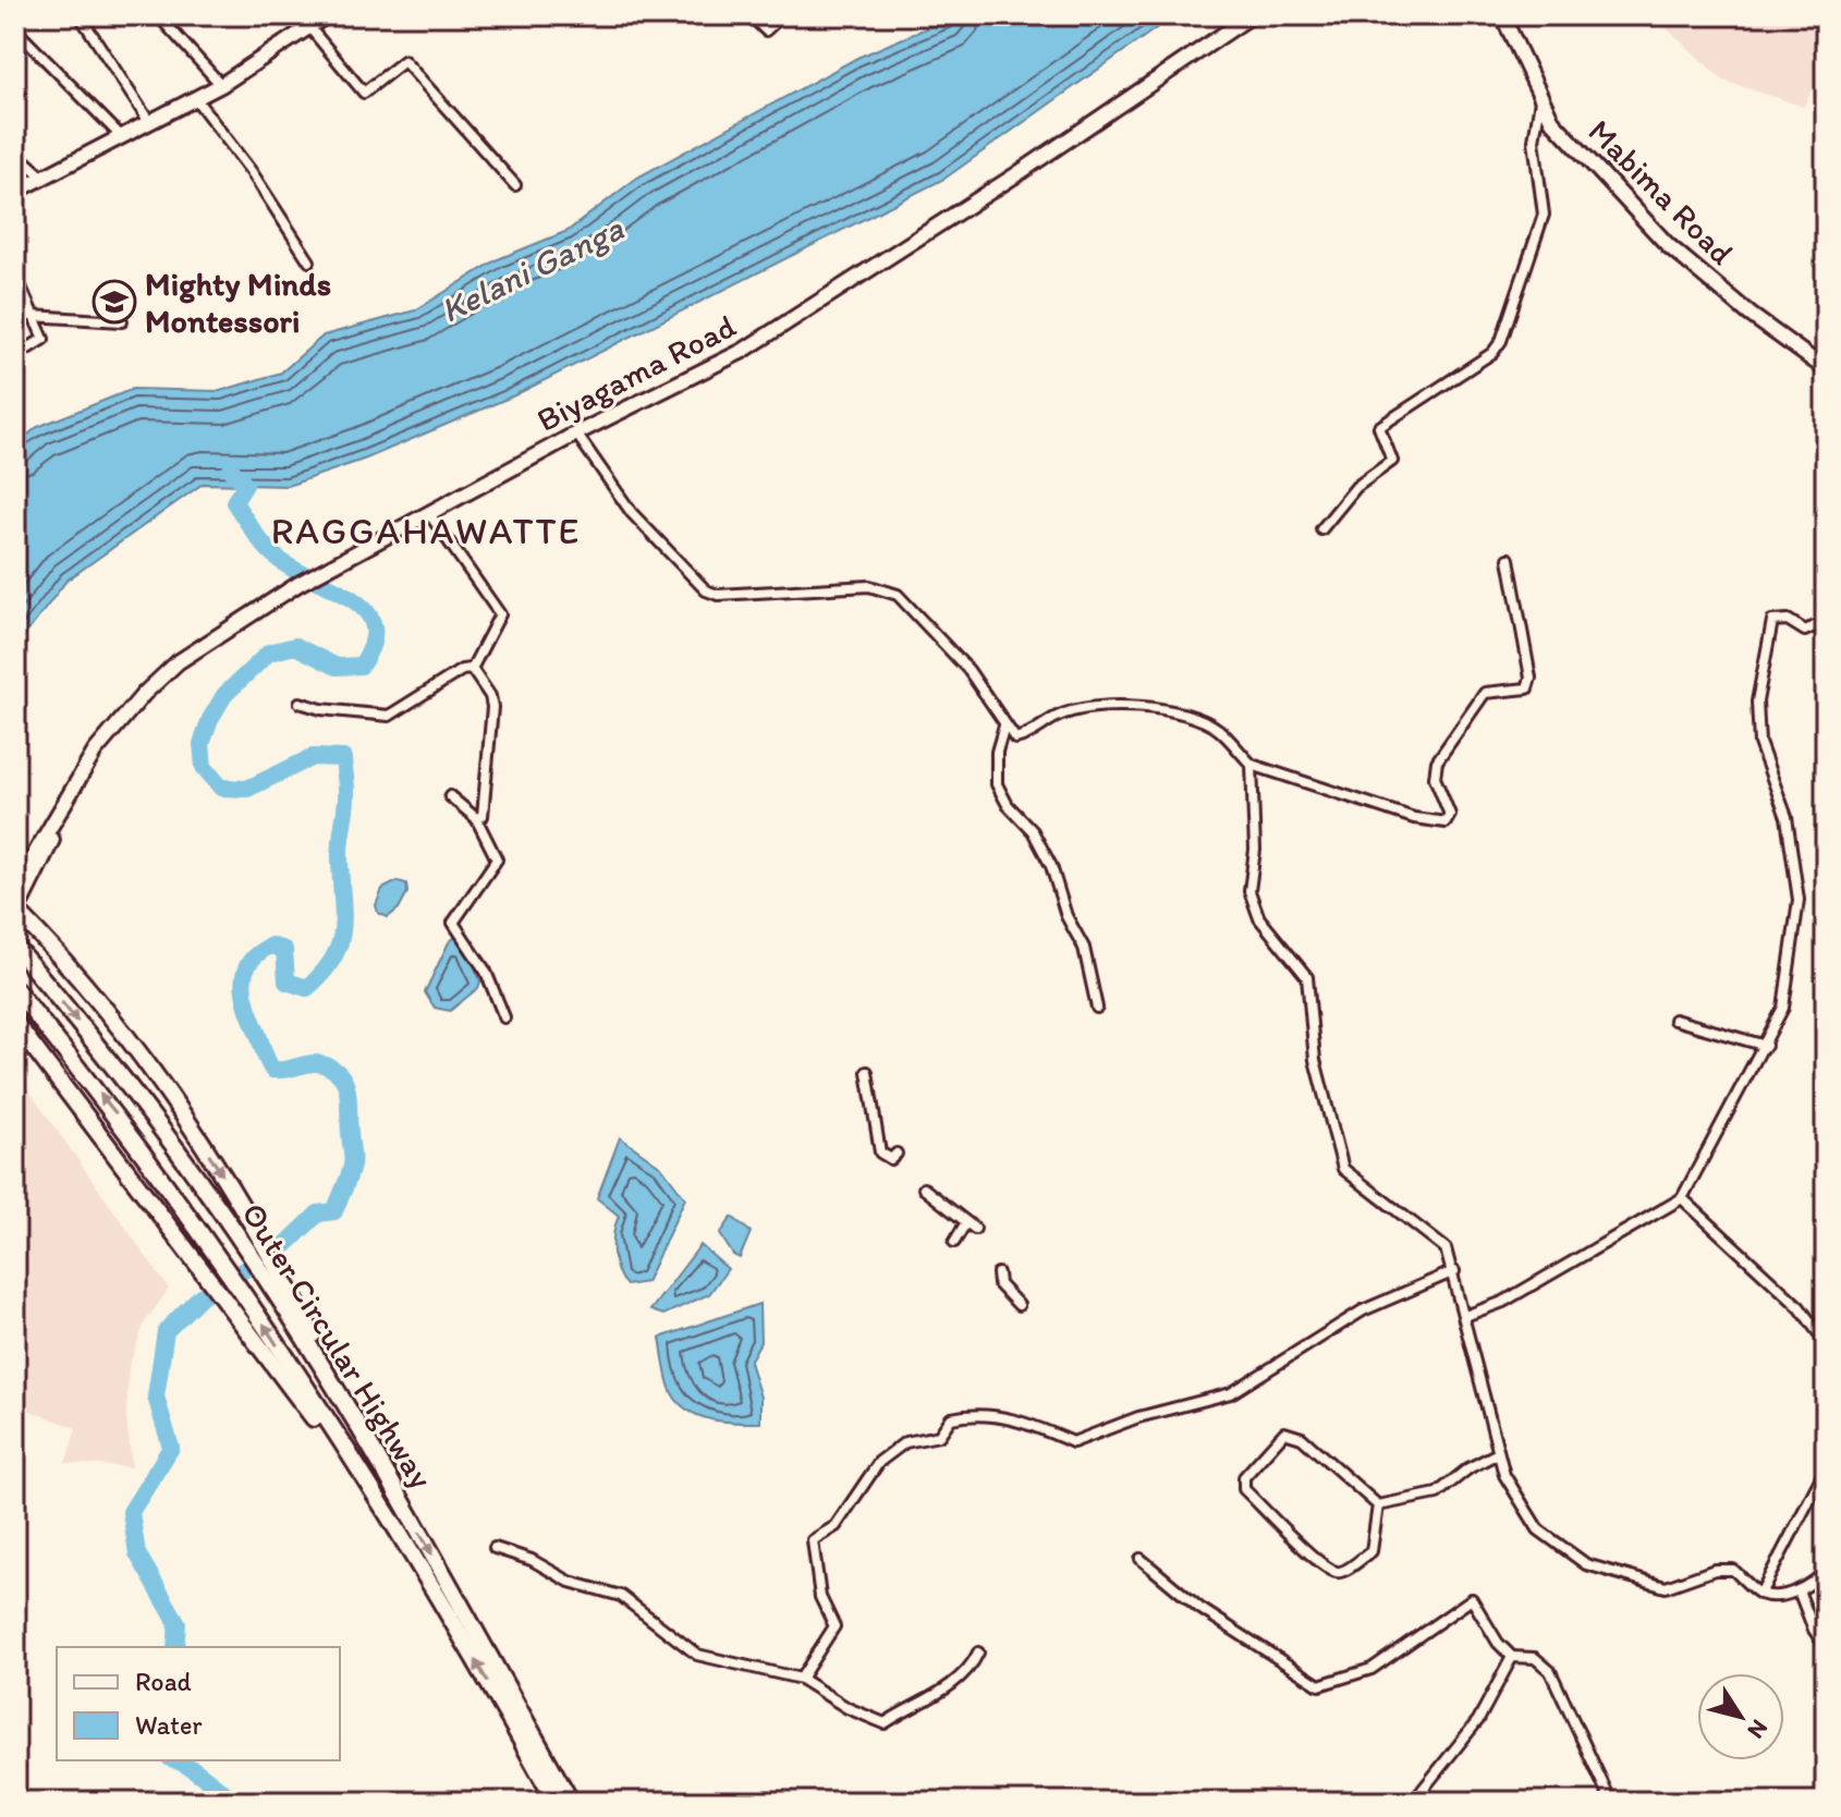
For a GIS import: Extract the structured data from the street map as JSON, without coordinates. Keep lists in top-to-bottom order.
{
  "streets": {
    "highway": ["Outer Circular Highway"],
    "main road": ["Mabima Road", "Biyagama Road"]
  },
  "districts": ["RAGGAHAWATTE"],
  "water": ["Kelani Ganga"],
  "places": {
    "school or university": ["Mighty Minds Montessori"]
  },
  "legend": ["Road", "Water"],
  "north": "bottom right"
}
